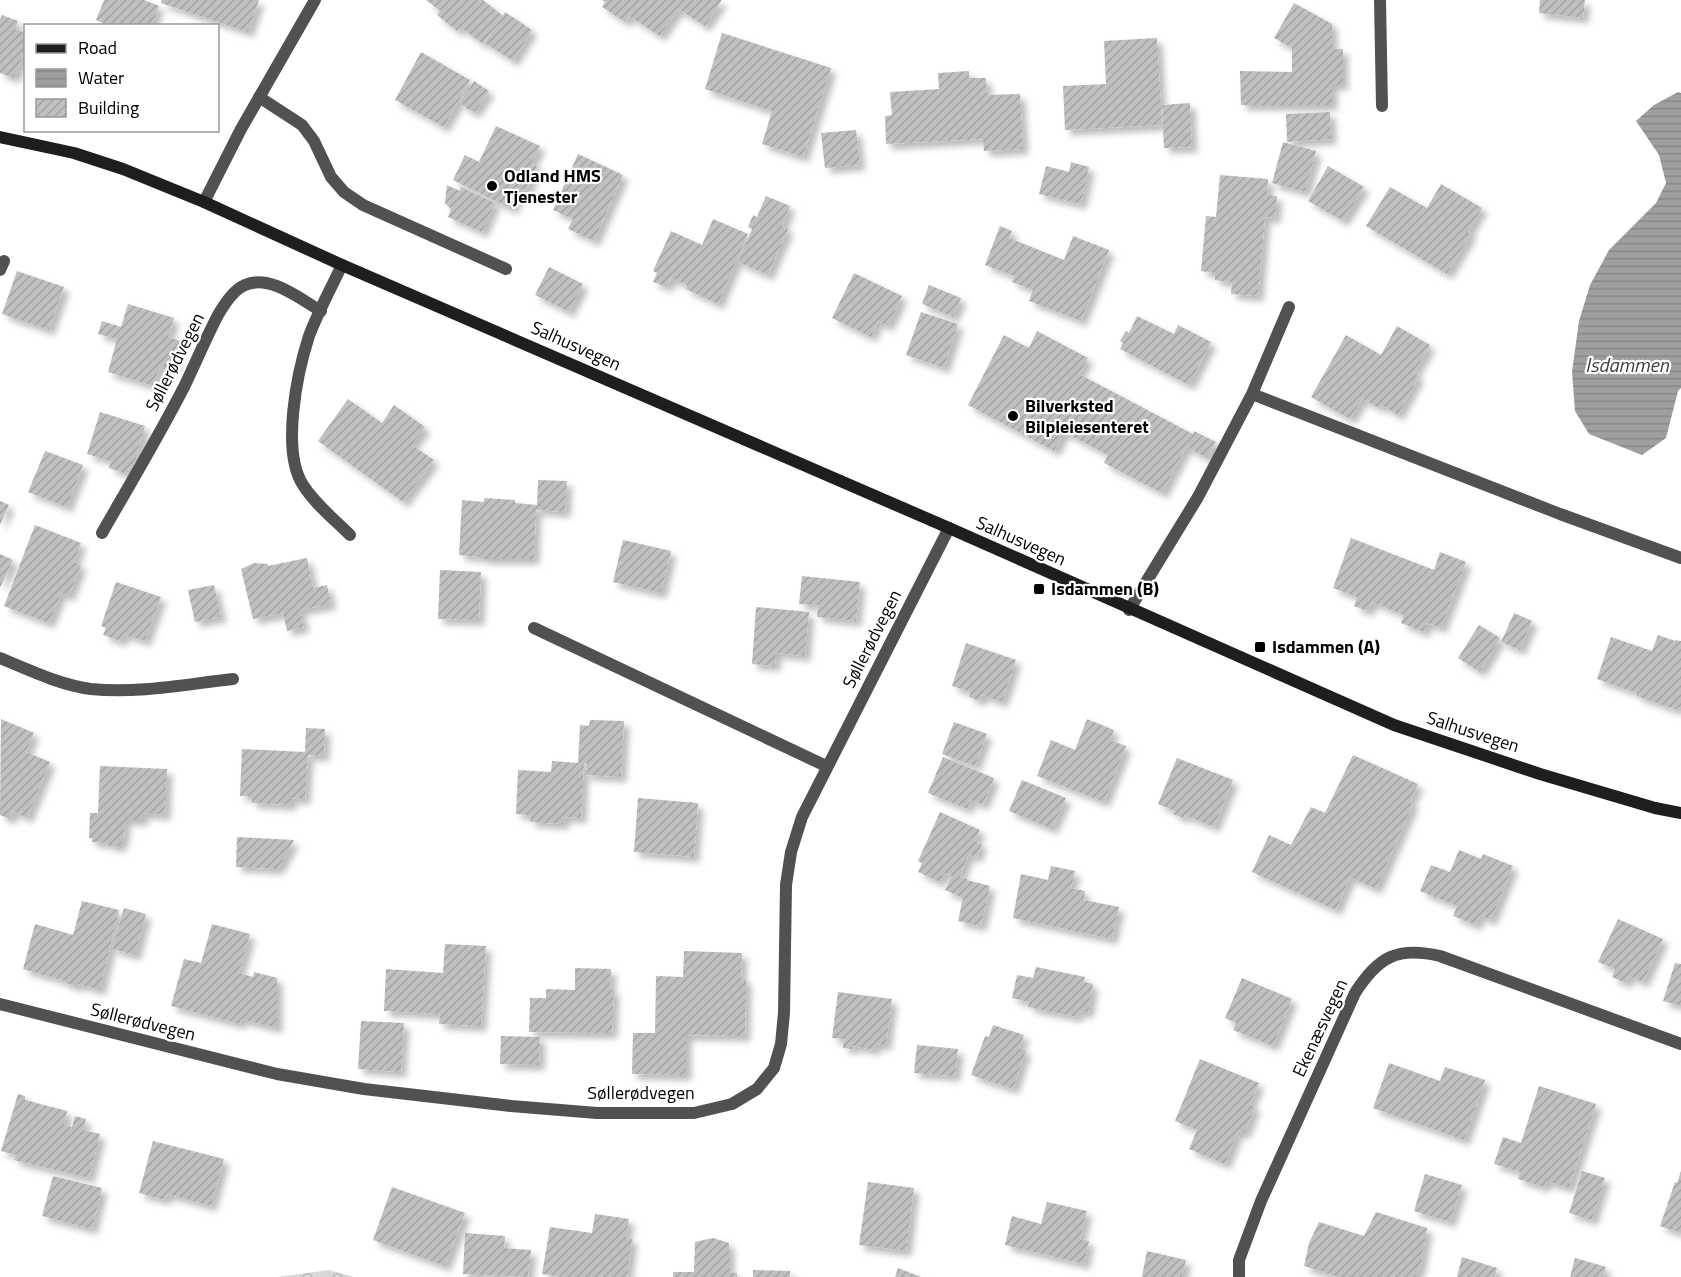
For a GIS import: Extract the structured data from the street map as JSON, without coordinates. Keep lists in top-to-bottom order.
{
  "streets": {
    "main road": ["Salhusvegen"],
    "street": ["Søllerødvegen", "Ekenæsvegen"]
  },
  "crossings": [
    ["Salhusvegen", "Søllerødvegen"]
  ],
  "water": ["Isdammen"],
  "places": {
    "other": ["Odland HMS Tjenester", "Bilverksted Bilpleiesenteret"],
    "transit": ["Isdammen (B)", "Isdammen (A)"]
  },
  "legend": ["Road", "Water", "Building"]
}
